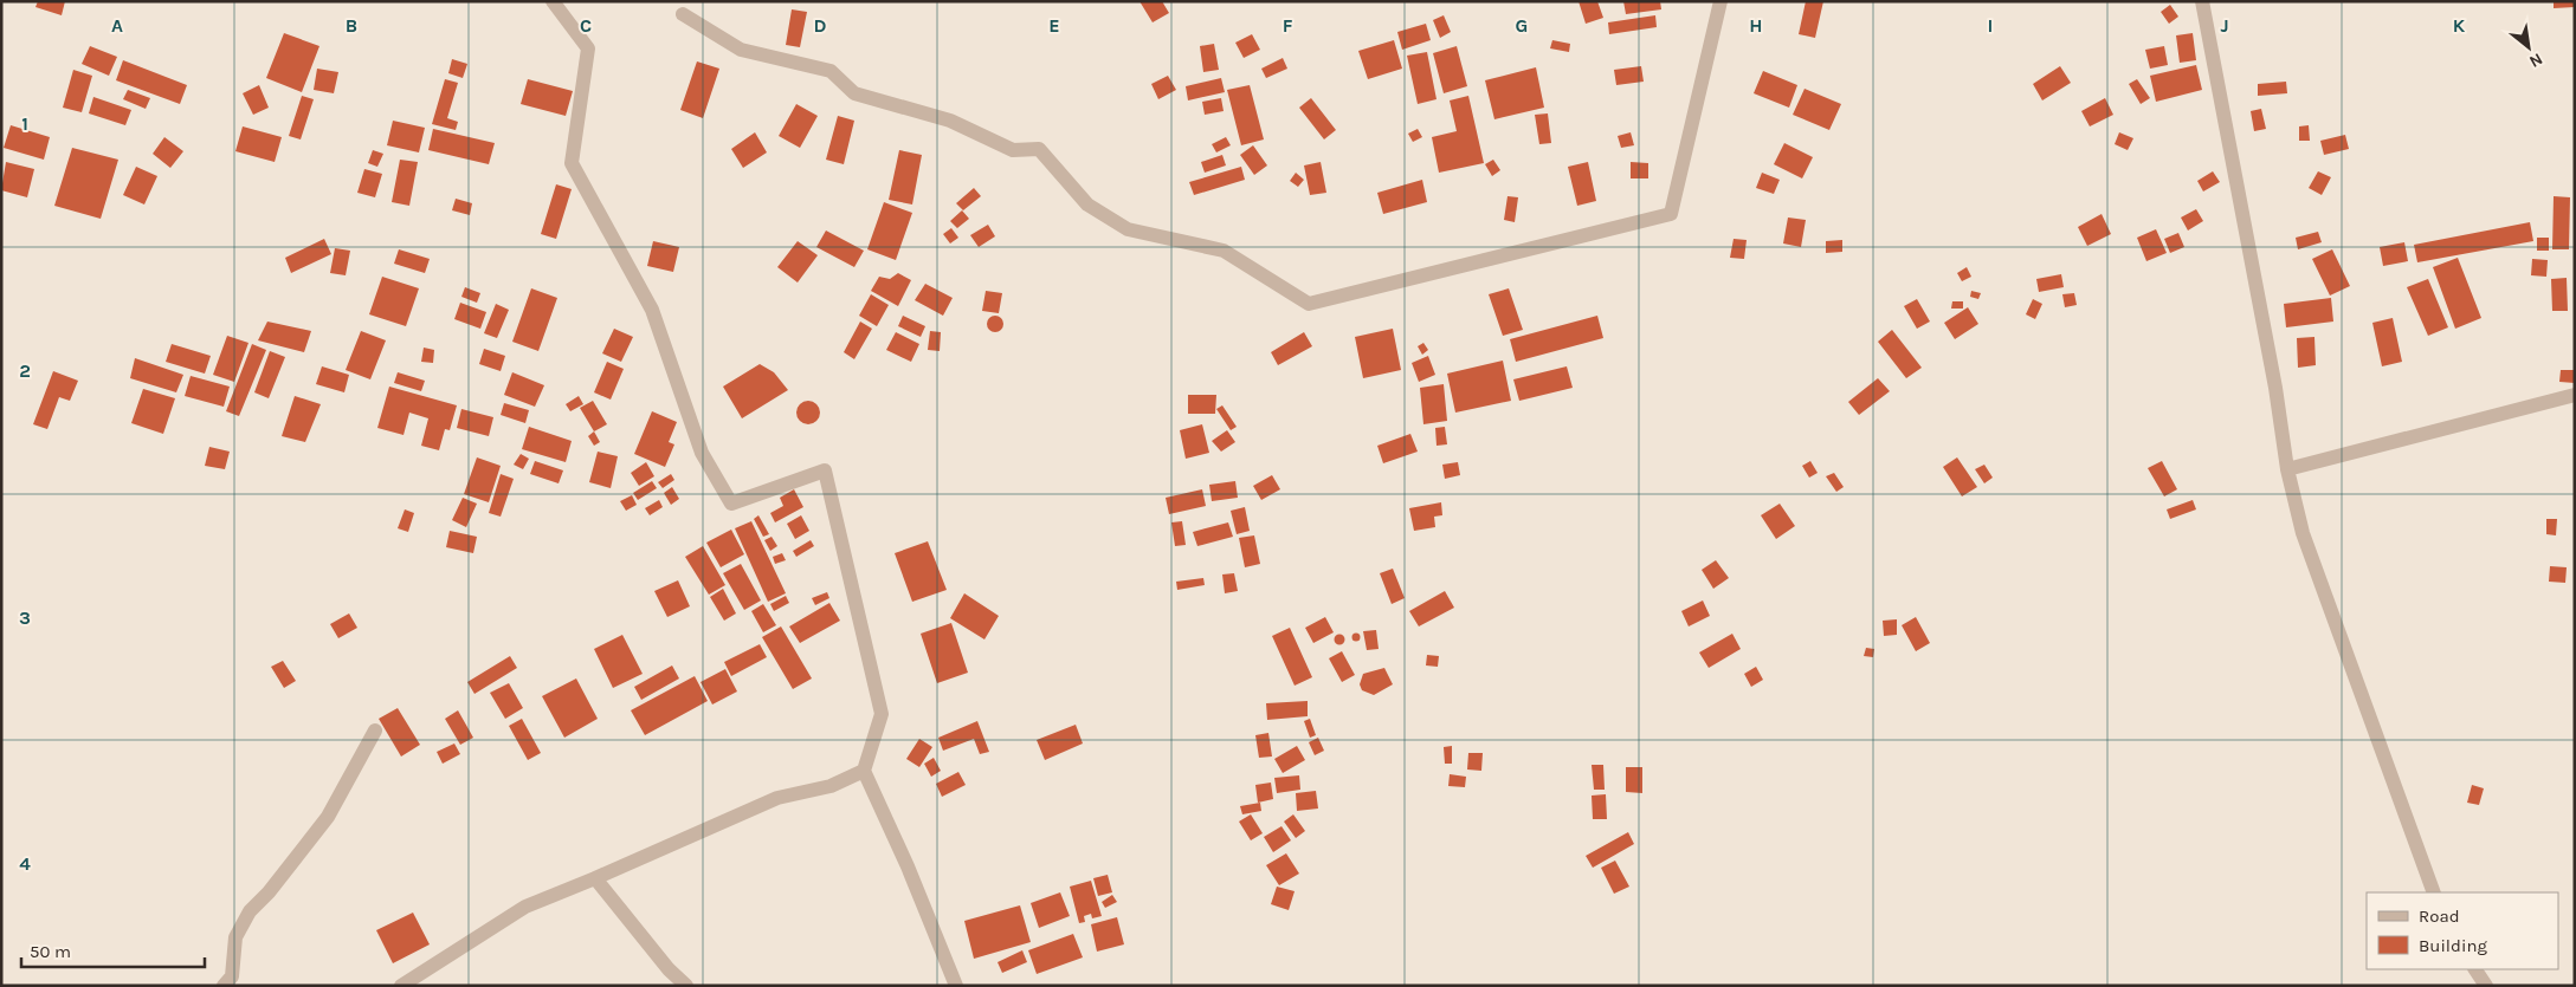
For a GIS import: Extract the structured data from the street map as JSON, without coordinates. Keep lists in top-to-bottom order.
{
  "legend": ["Road", "Building"],
  "scale_bar": "50 m",
  "north": "bottom right",
  "grid": {
    "columns": [
      "A",
      "B",
      "C",
      "D",
      "E",
      "F",
      "G",
      "H",
      "I",
      "J",
      "K"
    ],
    "rows": [
      "1",
      "2",
      "3",
      "4"
    ]
  }
}
